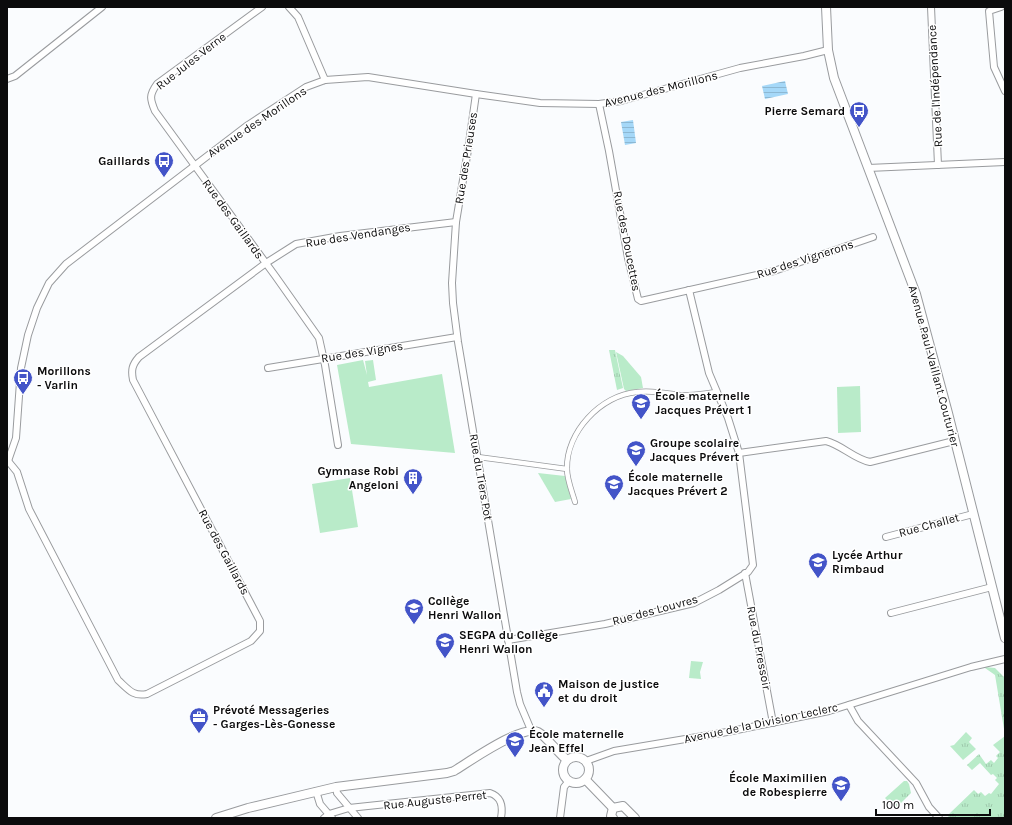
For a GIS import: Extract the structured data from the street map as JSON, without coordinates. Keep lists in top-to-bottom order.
{
  "streets": {
    "street": [
      "Rue Jules Verne",
      "Rue de l'Indépendance",
      "Avenue des Morillons",
      "Rue des Prieuses",
      "Rue des Gaillards",
      "Rue des Vendanges",
      "Rue des Doucettes",
      "Rue des Vignerons",
      "Rue des Vignes",
      "Avenue Paul-Vaillant Couturier",
      "Rue du Tiers Pot",
      "Rue Challet",
      "Rue des Louvres",
      "Rue du Pressoir",
      "Avenue de la Division Leclerc",
      "Rue Auguste Perret"
    ]
  },
  "crossings": [
    ["Rue Jules Verne", "Avenue des Morillons"],
    ["Rue Jules Verne", "Rue des Gaillards"],
    ["Avenue des Morillons", "Rue des Prieuses"],
    ["Avenue des Morillons", "Rue des Gaillards"],
    ["Avenue des Morillons", "Rue des Doucettes"],
    ["Avenue des Morillons", "Avenue Paul-Vaillant Couturier"],
    ["Rue des Prieuses", "Rue des Vendanges"],
    ["Rue des Prieuses", "Rue du Tiers Pot"],
    ["Rue des Gaillards", "Rue des Vendanges"],
    ["Rue des Vendanges", "Rue du Tiers Pot"],
    ["Rue des Doucettes", "Rue des Vignerons"],
    ["Rue des Vignes", "Rue du Tiers Pot"],
    ["Avenue Paul-Vaillant Couturier", "Rue Challet"],
    ["Rue du Tiers Pot", "Rue des Louvres"],
    ["Rue des Louvres", "Rue du Pressoir"],
    ["Rue du Pressoir", "Avenue de la Division Leclerc"]
  ],
  "places": {
    "bus stop": ["Pierre Semard", "Gaillards", "Morillons - Varlin"],
    "school or university": [
      "École maternelle Jacques Prévert 1",
      "Groupe scolaire Jacques Prévert",
      "École maternelle Jacques Prévert 2",
      "Lycée Arthur Rimbaud",
      "Collège Henri Wallon",
      "SEGPA du Collège Henri Wallon",
      "École maternelle Jean Effel",
      "École Maximilien de Robespierre"
    ],
    "building": ["Gymnase Robi Angeloni"],
    "public building": ["Maison de justice et du droit"],
    "office": ["Prévoté Messageries - Garges-Lès-Gonesse"]
  },
  "scale_bar": "100 m"
}
